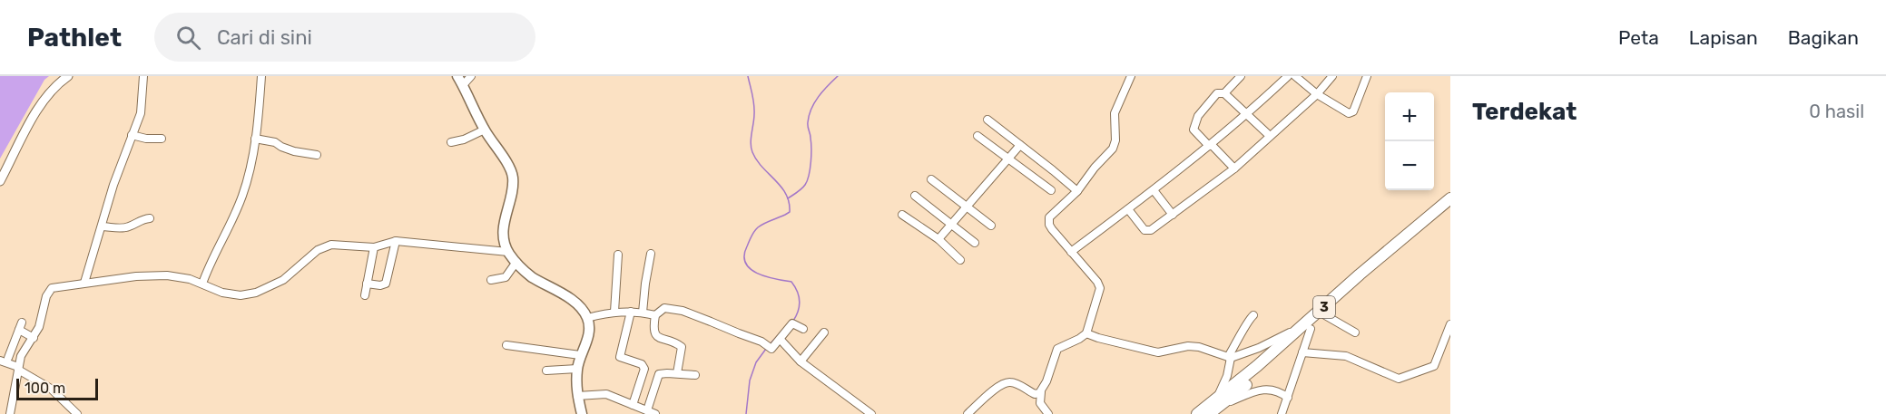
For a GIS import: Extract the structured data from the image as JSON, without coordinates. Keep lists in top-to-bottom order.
{
  "streets": {
    "main road": ["3"]
  },
  "scale_bar": "100 m",
  "page": {
    "header": "Pathlet",
    "search": "Cari di sini",
    "nav": ["Peta", "Lapisan", "Bagikan"],
    "heading": ["Terdekat", "0 hasil"],
    "map_buttons": ["+", "−"],
    "scale": "100 m"
  }
}
